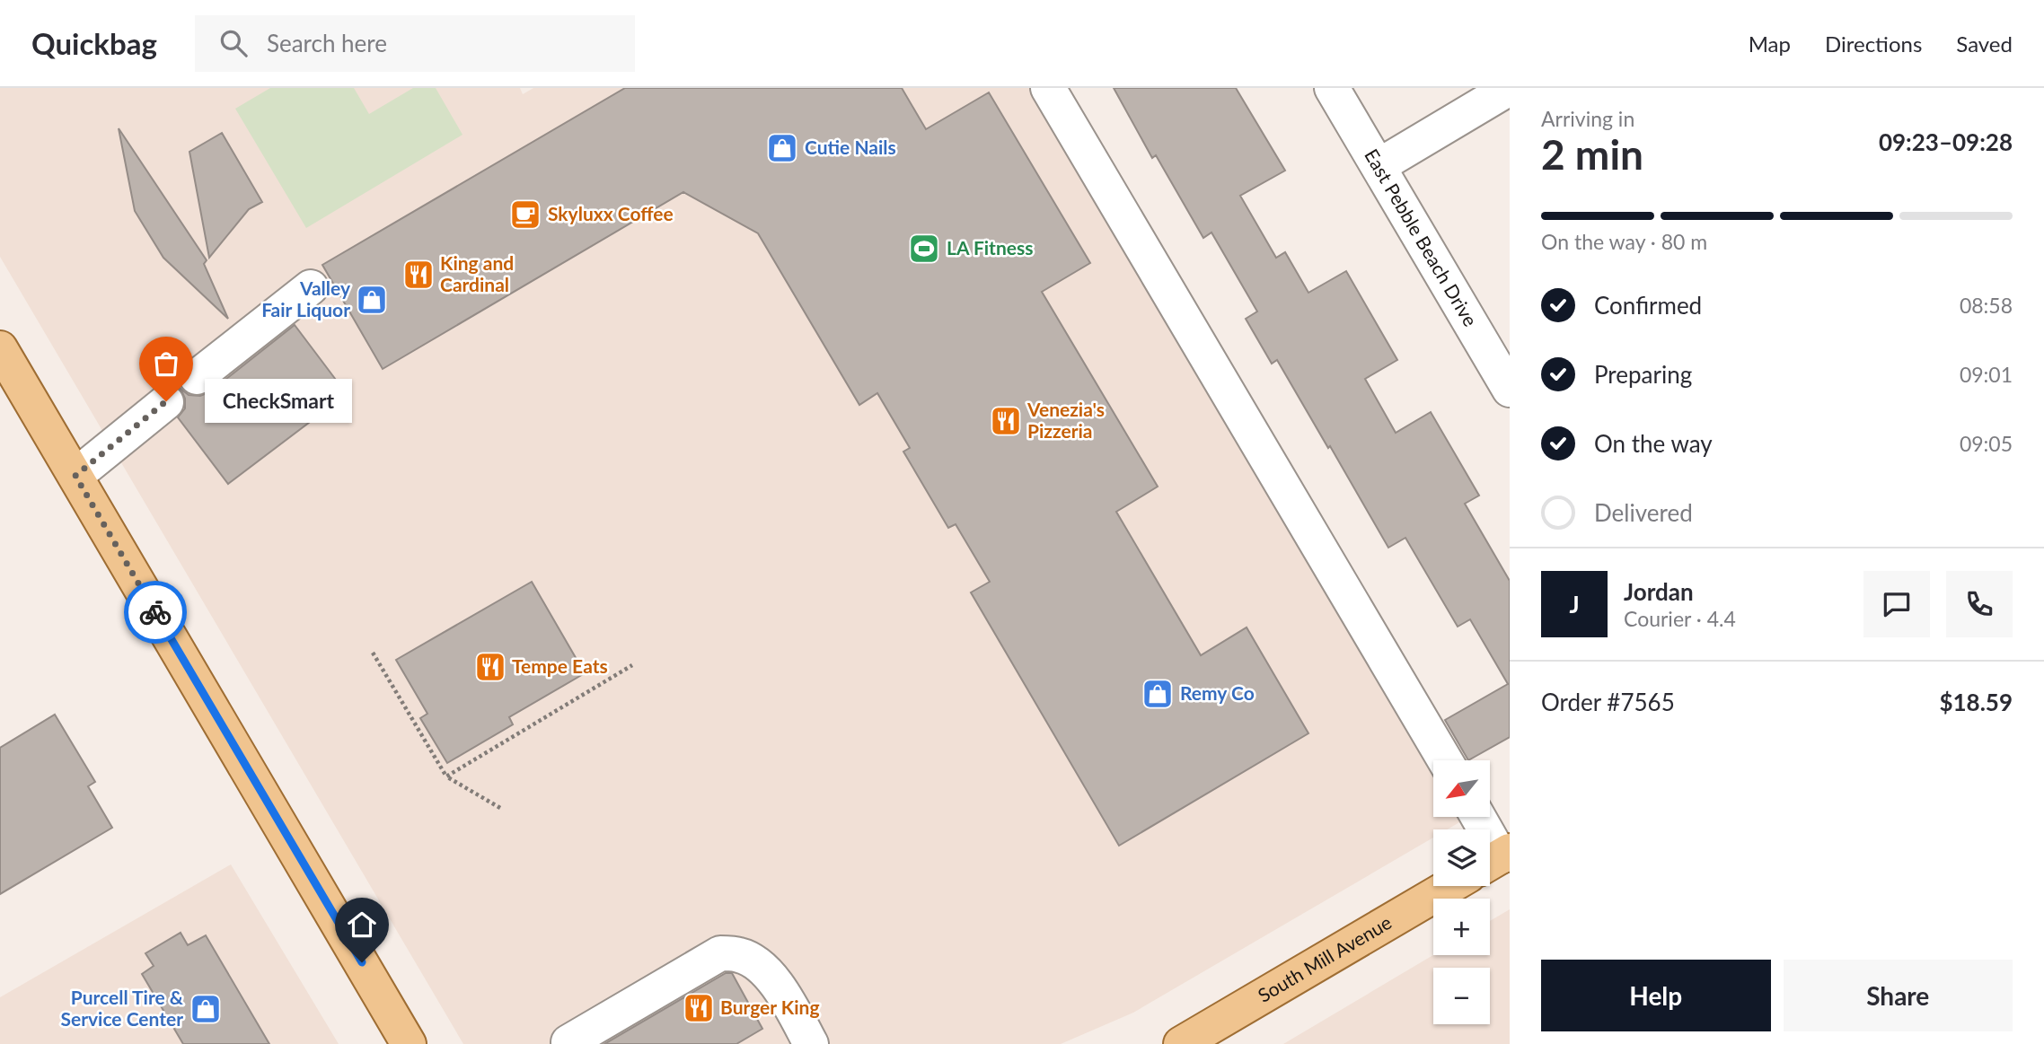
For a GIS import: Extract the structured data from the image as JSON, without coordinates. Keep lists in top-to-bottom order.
{
  "streets": {
    "main road": ["South Mill Avenue"],
    "street": ["East Pebble Beach Drive"]
  },
  "places": {
    "shop": [
      "Cutie Nails",
      "Valley Fair Liquor",
      "Remy Co",
      "Purcell Tire & Service Center"
    ],
    "cafe": ["Skyluxx Coffee"],
    "sports": ["LA Fitness"],
    "restaurant": [
      "King and Cardinal",
      "Venezia's Pizzeria",
      "Tempe Eats",
      "Burger King"
    ],
    "other": ["CheckSmart"]
  },
  "north": "bottom left",
  "page": {
    "header": "Quickbag",
    "search": "Search here",
    "nav": ["Map", "Directions", "Saved"],
    "heading": ["2 min", "Arriving in", "09:23–09:28"],
    "panel": [
      "Jordan",
      "Courier · 4.4",
      "Order #7565",
      "$18.59"
    ],
    "bar": "On the way · 80 m",
    "list": [
      ["Confirmed", "08:58"],
      ["Preparing", "09:01"],
      ["On the way", "09:05"],
      "Delivered"
    ],
    "bubble": "CheckSmart",
    "round": "J",
    "map_buttons": ["+", "−"],
    "buttons": ["Help", "Share"]
  }
}
